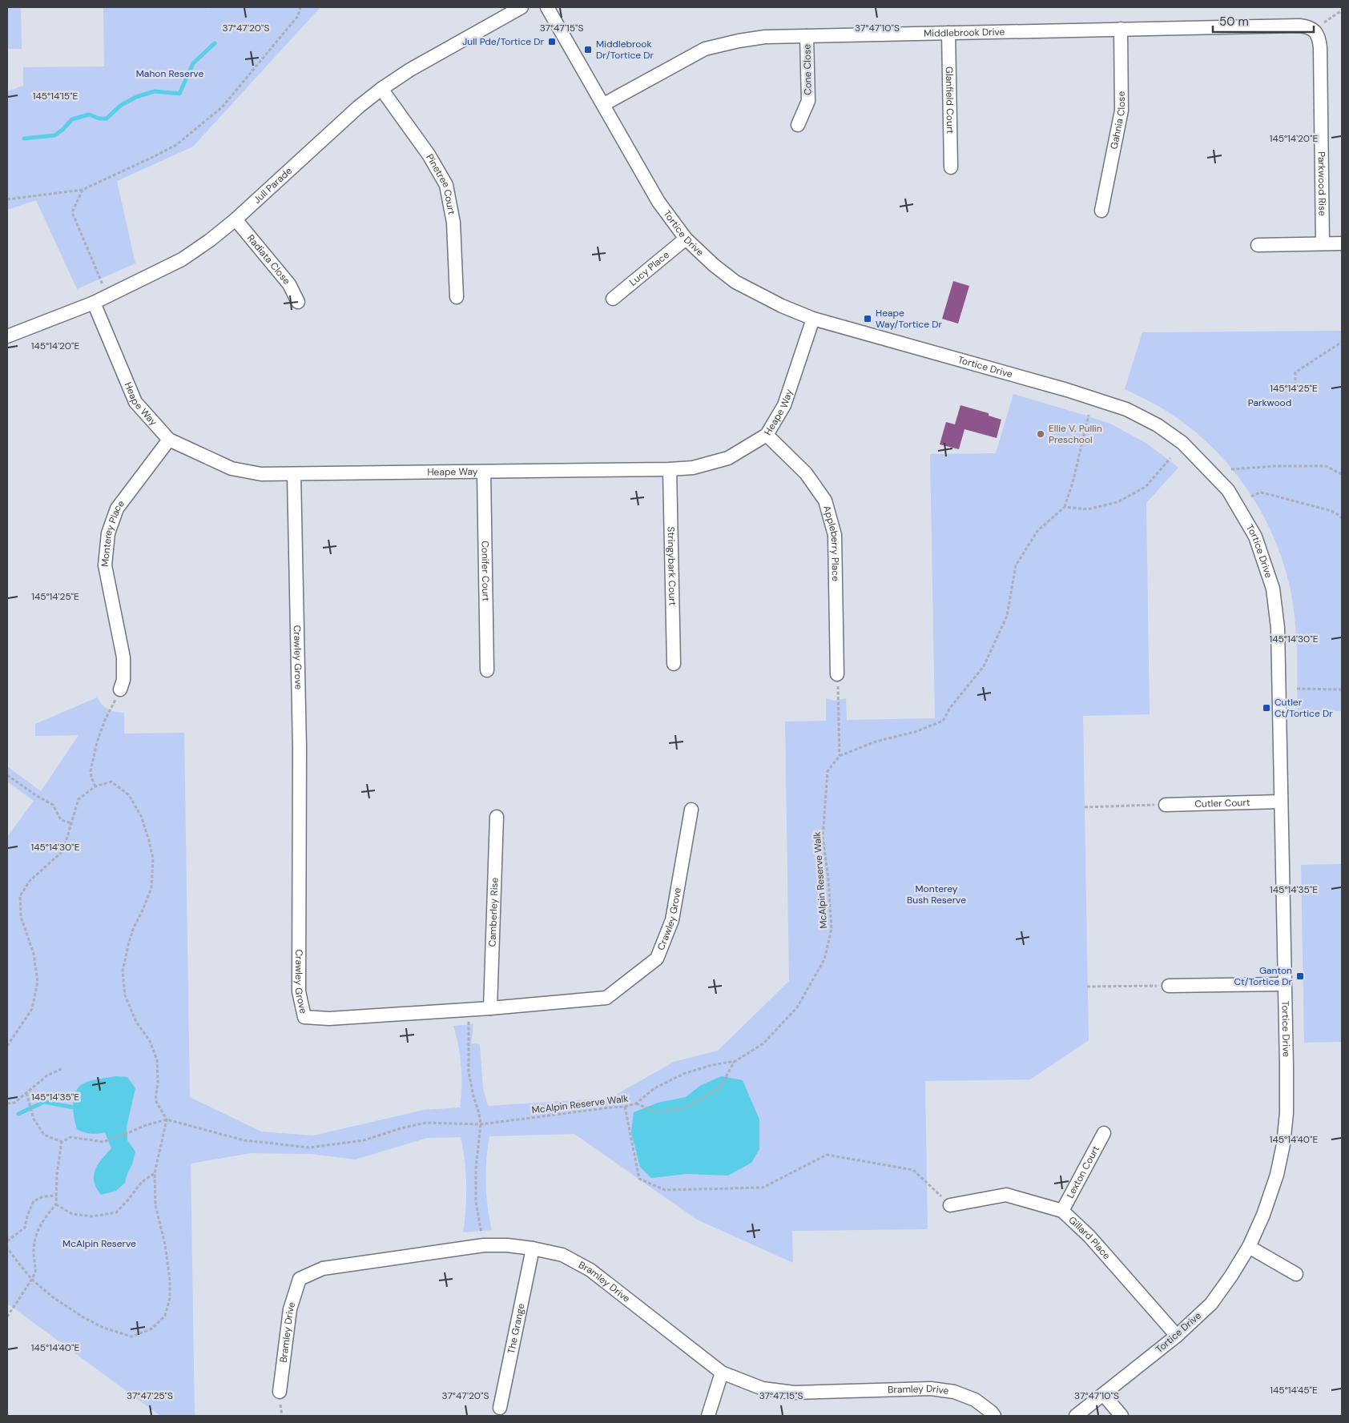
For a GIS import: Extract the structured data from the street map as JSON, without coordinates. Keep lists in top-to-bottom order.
{
  "streets": {
    "street": [
      "Middlebrook Drive",
      "Cone Close",
      "Glanfield Court",
      "Gahnia Close",
      "Parkwood Rise",
      "Jull Parade",
      "Pinetree Court",
      "Tortice Drive",
      "Radiata Close",
      "Lucy Place",
      "Heape Way",
      "Monterey Place",
      "Appleberry Place",
      "Stringybark Court",
      "Conifer Court",
      "Crawley Grove",
      "Cutler Court",
      "Camberley Rise",
      "Lexton Court",
      "Gillard Place",
      "Bramley Drive",
      "The Grange"
    ],
    "path": ["McAlpin Reserve Walk"]
  },
  "crossings": [
    ["Middlebrook Drive", "Cone Close"],
    ["Middlebrook Drive", "Glanfield Court"],
    ["Middlebrook Drive", "Gahnia Close"],
    ["Middlebrook Drive", "Parkwood Rise"],
    ["Middlebrook Drive", "Tortice Drive"],
    ["Jull Parade", "Pinetree Court"],
    ["Jull Parade", "Radiata Close"],
    ["Jull Parade", "Heape Way"],
    ["Tortice Drive", "Lucy Place"],
    ["Tortice Drive", "Heape Way"],
    ["Tortice Drive", "Cutler Court"],
    ["Tortice Drive", "Gillard Place"],
    ["Heape Way", "Monterey Place"],
    ["Heape Way", "Appleberry Place"],
    ["Heape Way", "Stringybark Court"],
    ["Heape Way", "Conifer Court"],
    ["Heape Way", "Crawley Grove"],
    ["Crawley Grove", "Camberley Rise"],
    ["Lexton Court", "Gillard Place"],
    ["Bramley Drive", "The Grange"]
  ],
  "parks": [
    "Mahon Reserve",
    "Parkwood",
    "Monterey Bush Reserve",
    "McAlpin Reserve"
  ],
  "places": {
    "transit": [
      "Jull Pde/Tortice Dr",
      "Middlebrook Dr/Tortice Dr",
      "Heape Way/Tortice Dr",
      "Cutler Ct/Tortice Dr",
      "Ganton Ct/Tortice Dr"
    ],
    "other": ["Ellie V. Pullin Preschool"]
  },
  "scale_bar": "50 m",
  "coordinates": [
    "37°47'20\"S",
    "37°47'15\"S",
    "37°47'10\"S",
    "145°14'15\"E",
    "145°14'20\"E",
    "145°14'25\"E",
    "145°14'30\"E",
    "145°14'35\"E",
    "145°14'40\"E",
    "145°14'45\"E",
    "37°47'25\"S"
  ]
}
